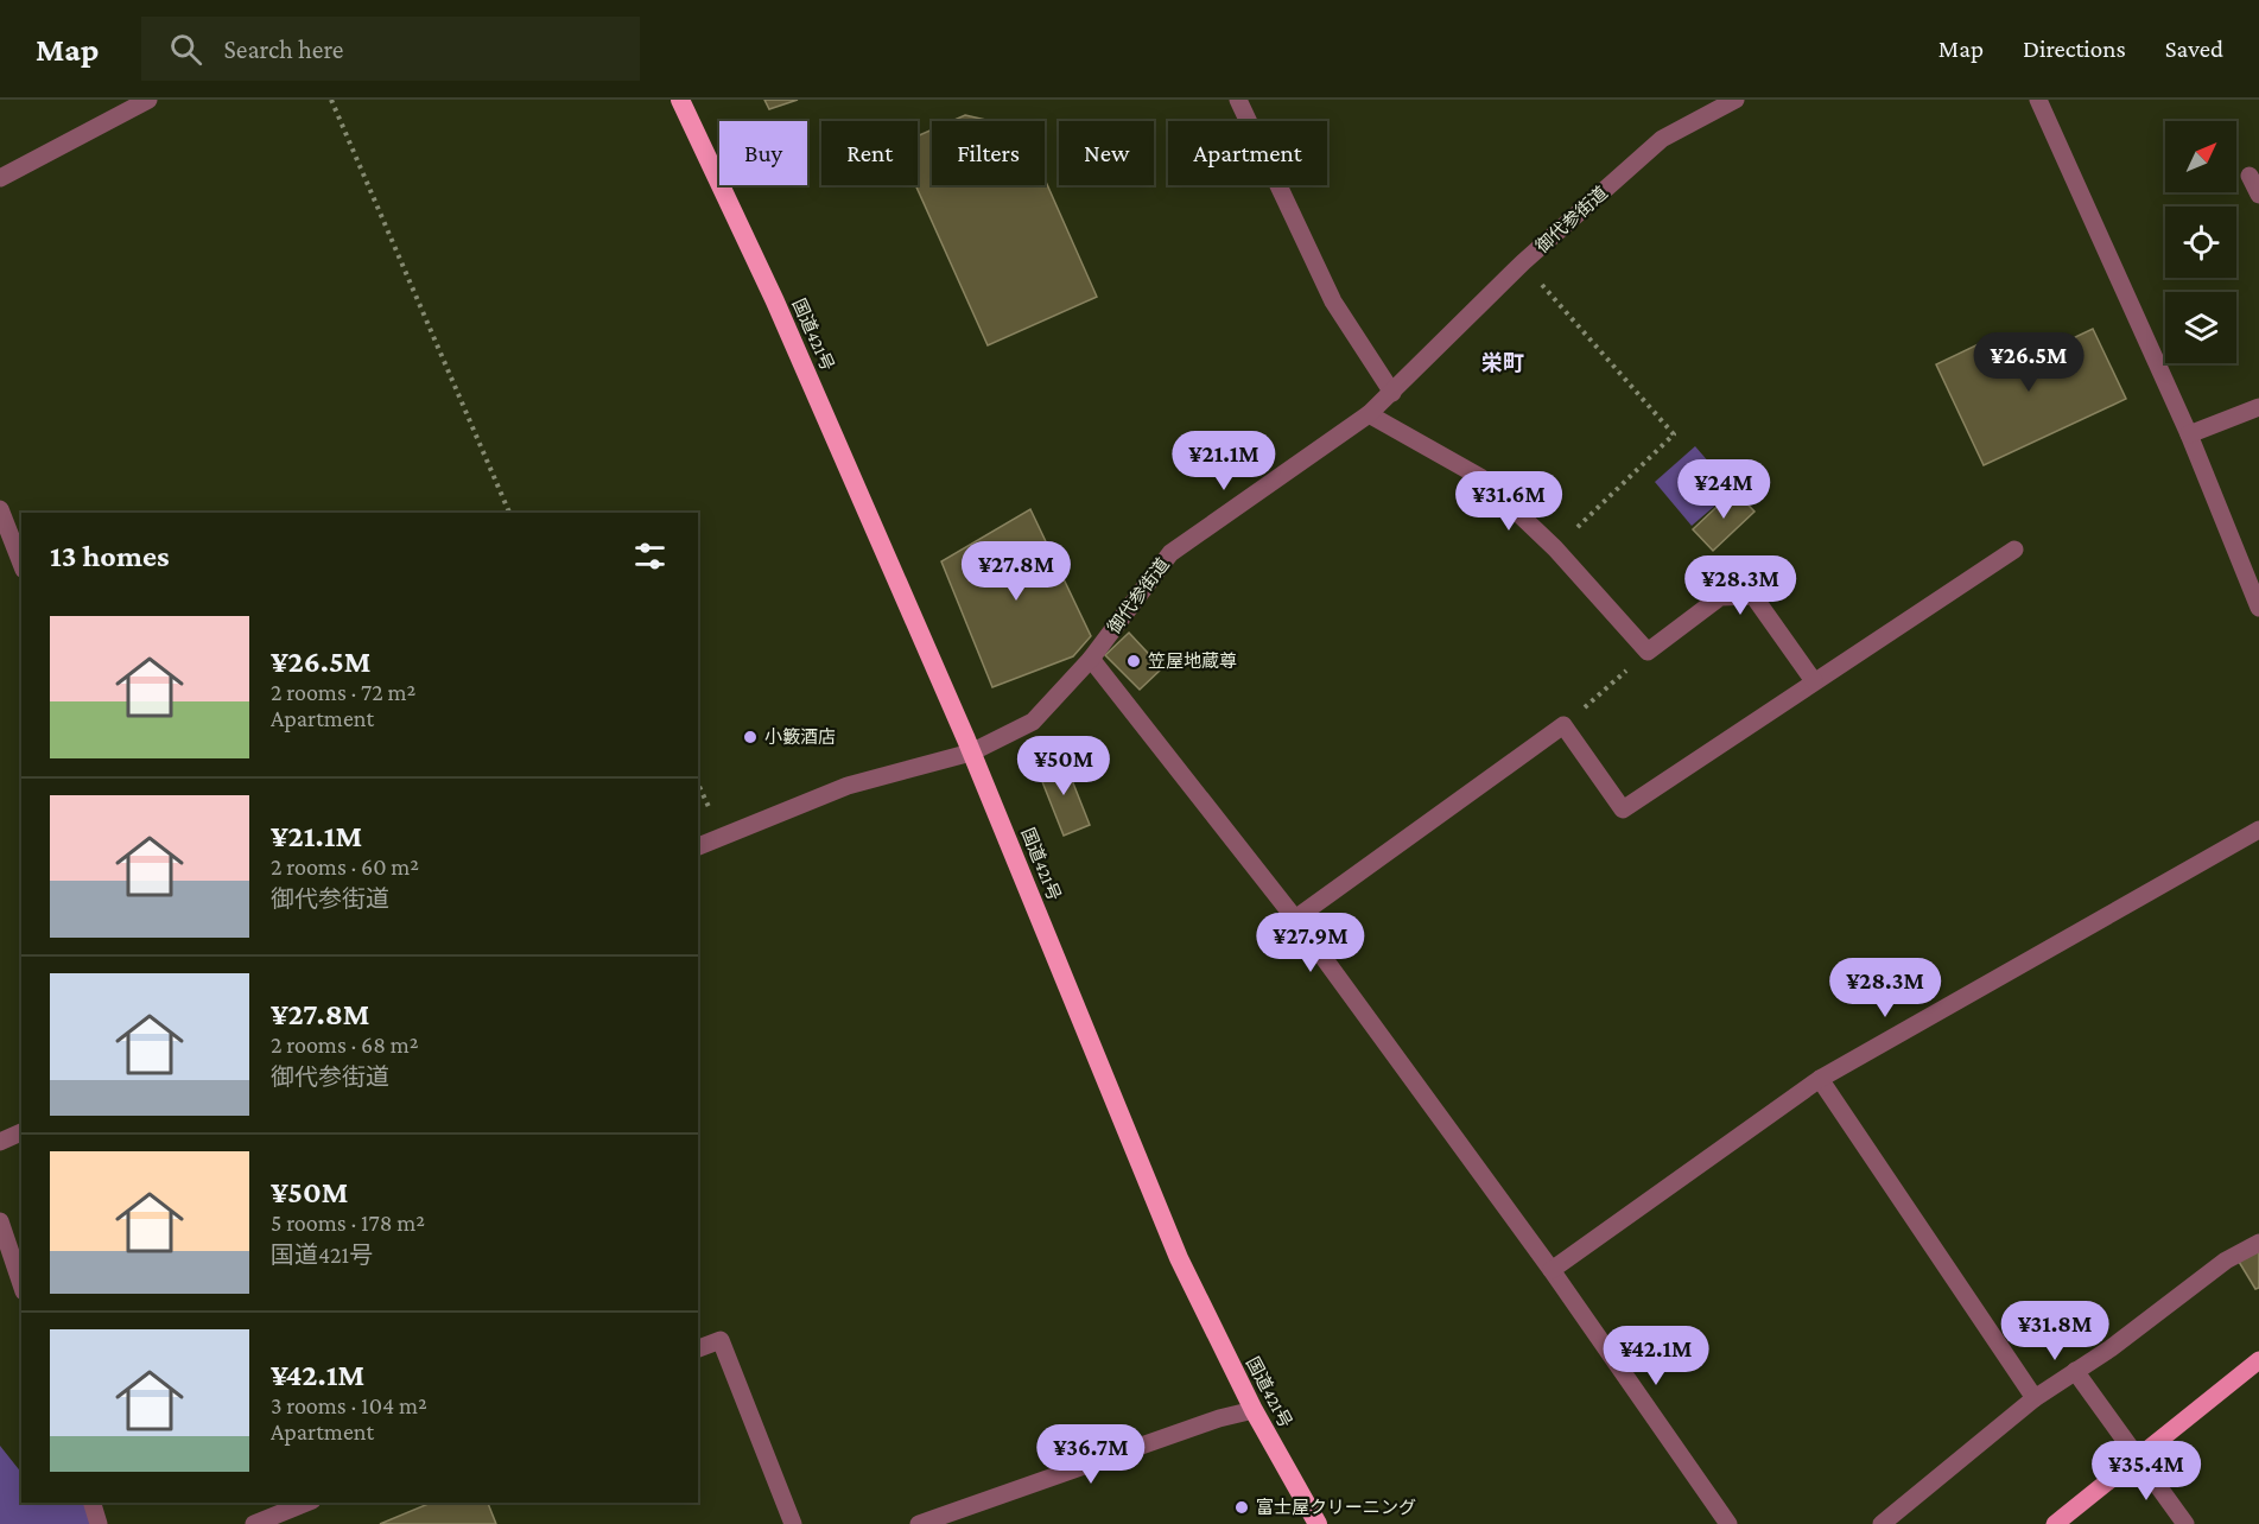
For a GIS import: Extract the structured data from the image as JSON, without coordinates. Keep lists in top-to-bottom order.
{
  "streets": {
    "highway": ["国道421号"],
    "street": ["御代参街道"]
  },
  "crossings": [
    ["御代参街道", "国道421号"]
  ],
  "districts": ["栄町"],
  "places": ["笠屋地蔵尊", "小籔酒店", "富士屋クリーニング"],
  "north": "top right",
  "page": {
    "header": "Map",
    "search": "Search here",
    "nav": ["Map", "Directions", "Saved"],
    "chip": [
      "Buy",
      "Rent",
      "Filters",
      "New",
      "Apartment"
    ],
    "price": [
      "¥26.5M",
      "¥21.1M",
      "¥24M",
      "¥31.6M",
      "¥27.8M",
      "¥28.3M",
      "¥50M",
      "¥27.9M",
      "¥28.3M",
      "¥31.8M",
      "¥42.1M",
      "¥36.7M",
      "¥35.4M"
    ],
    "heading": "13 homes",
    "list": [
      {
        "name": "¥26.5M",
        "note": "2 rooms · 72 m² · Apartment"
      },
      {
        "name": "¥21.1M",
        "note": "2 rooms · 60 m² · 御代参街道"
      },
      {
        "name": "¥27.8M",
        "note": "2 rooms · 68 m² · 御代参街道"
      },
      {
        "name": "¥50M",
        "note": "5 rooms · 178 m² · 国道421号"
      },
      {
        "name": "¥42.1M",
        "note": "3 rooms · 104 m² · Apartment"
      }
    ]
  }
}
